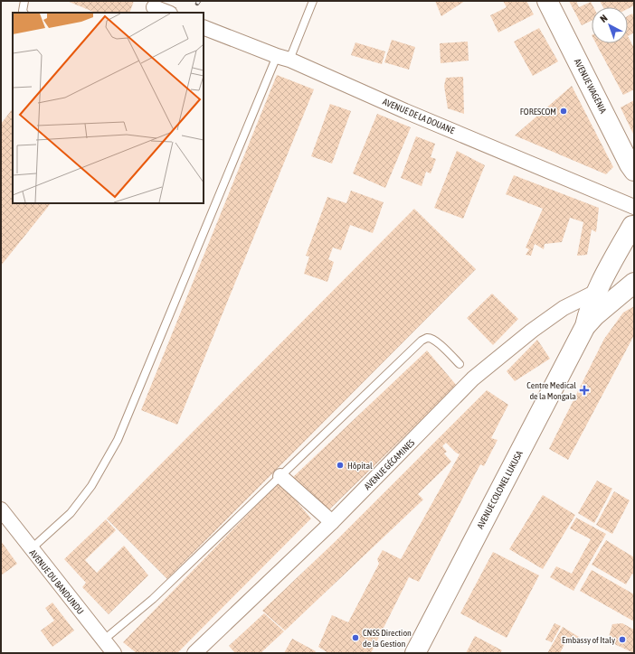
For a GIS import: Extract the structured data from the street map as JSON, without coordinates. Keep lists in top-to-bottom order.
{
  "streets": {
    "main road": ["AVENUE WAGENIA", "AVENUE COLONEL LUKUSA"],
    "street": ["AVENUE DE LA DOUANE", "AVENUE GÉCAMINES", "AVENUE DU BANDUNDU"]
  },
  "crossings": [
    ["AVENUE DE LA DOUANE", "AVENUE COLONEL LUKUSA"],
    ["AVENUE GÉCAMINES", "AVENUE COLONEL LUKUSA"]
  ],
  "places": {
    "other": [
      "FORESCOM",
      "Hôpital",
      "CNSS Direction de la Gestion",
      "Embassy of Italy"
    ],
    "health": ["Centre Medical de la Mongala"]
  },
  "north": "top left"
}
